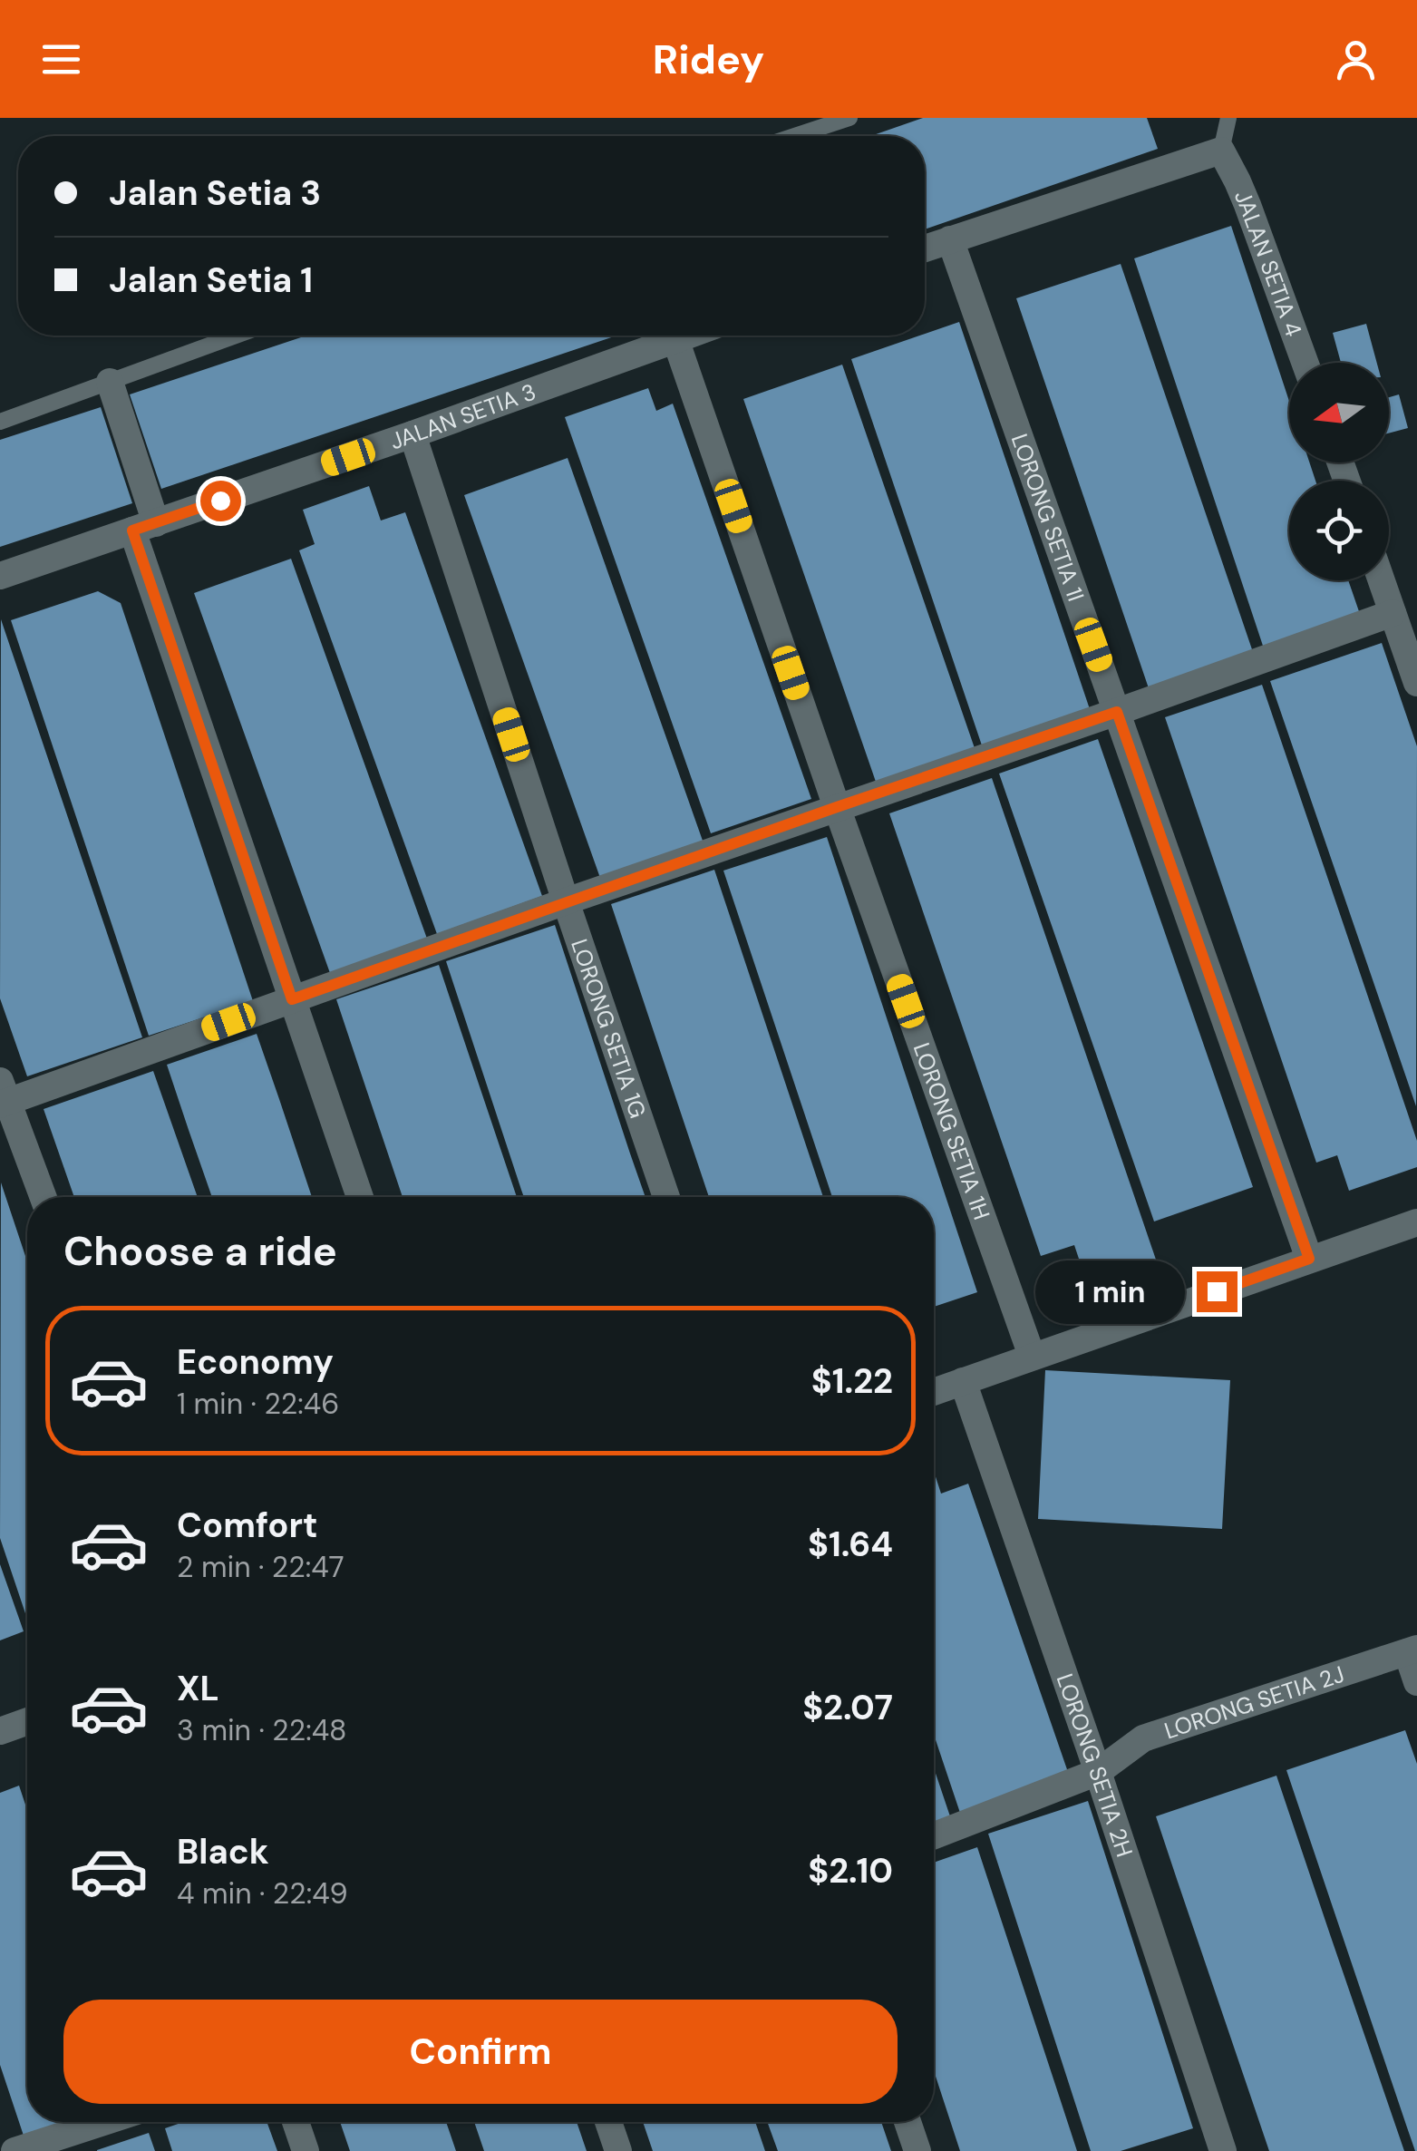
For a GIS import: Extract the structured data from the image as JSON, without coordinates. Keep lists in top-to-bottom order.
{
  "streets": {
    "street": [
      "JALAN SETIA 4",
      "JALAN SETIA 3",
      "LORONG SETIA 1I",
      "LORONG SETIA 1G",
      "LORONG SETIA 1H",
      "LORONG SETIA 2J",
      "LORONG SETIA 2H"
    ]
  },
  "crossings": [
    ["JALAN SETIA 3", "LORONG SETIA 1G"],
    ["JALAN SETIA 3", "LORONG SETIA 1H"],
    ["LORONG SETIA 2J", "LORONG SETIA 2H"]
  ],
  "north": "left",
  "page": {
    "header": "Ridey",
    "banner": ["Jalan Setia 3", "Jalan Setia 1"],
    "heading": "Choose a ride",
    "bubble": "1 min",
    "list": [
      {
        "name": "Economy",
        "note": "1 min · 22:46",
        "value": "$1.22"
      },
      {
        "name": "Comfort",
        "note": "2 min · 22:47",
        "value": "$1.64"
      },
      {
        "name": "XL",
        "note": "3 min · 22:48",
        "value": "$2.07"
      },
      {
        "name": "Black",
        "note": "4 min · 22:49",
        "value": "$2.10"
      }
    ],
    "buttons": "Confirm"
  }
}
